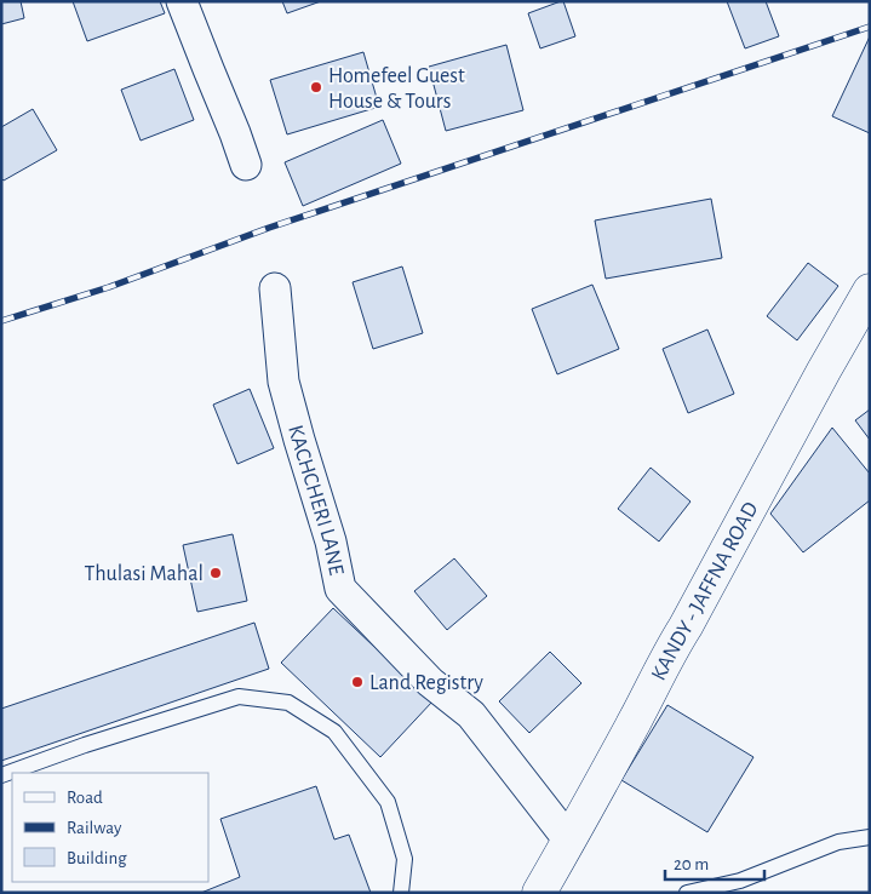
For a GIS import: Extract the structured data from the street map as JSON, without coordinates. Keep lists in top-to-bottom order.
{
  "streets": {
    "highway": ["KANDY - JAFFNA ROAD"],
    "street": ["KACHCHERI LANE"]
  },
  "crossings": [
    ["KACHCHERI LANE", "KANDY - JAFFNA ROAD"]
  ],
  "places": ["Homefeel Guest House & Tours", "Thulasi Mahal", "Land Registry"],
  "legend": ["Road", "Railway", "Building"],
  "scale_bar": "20 m"
}
